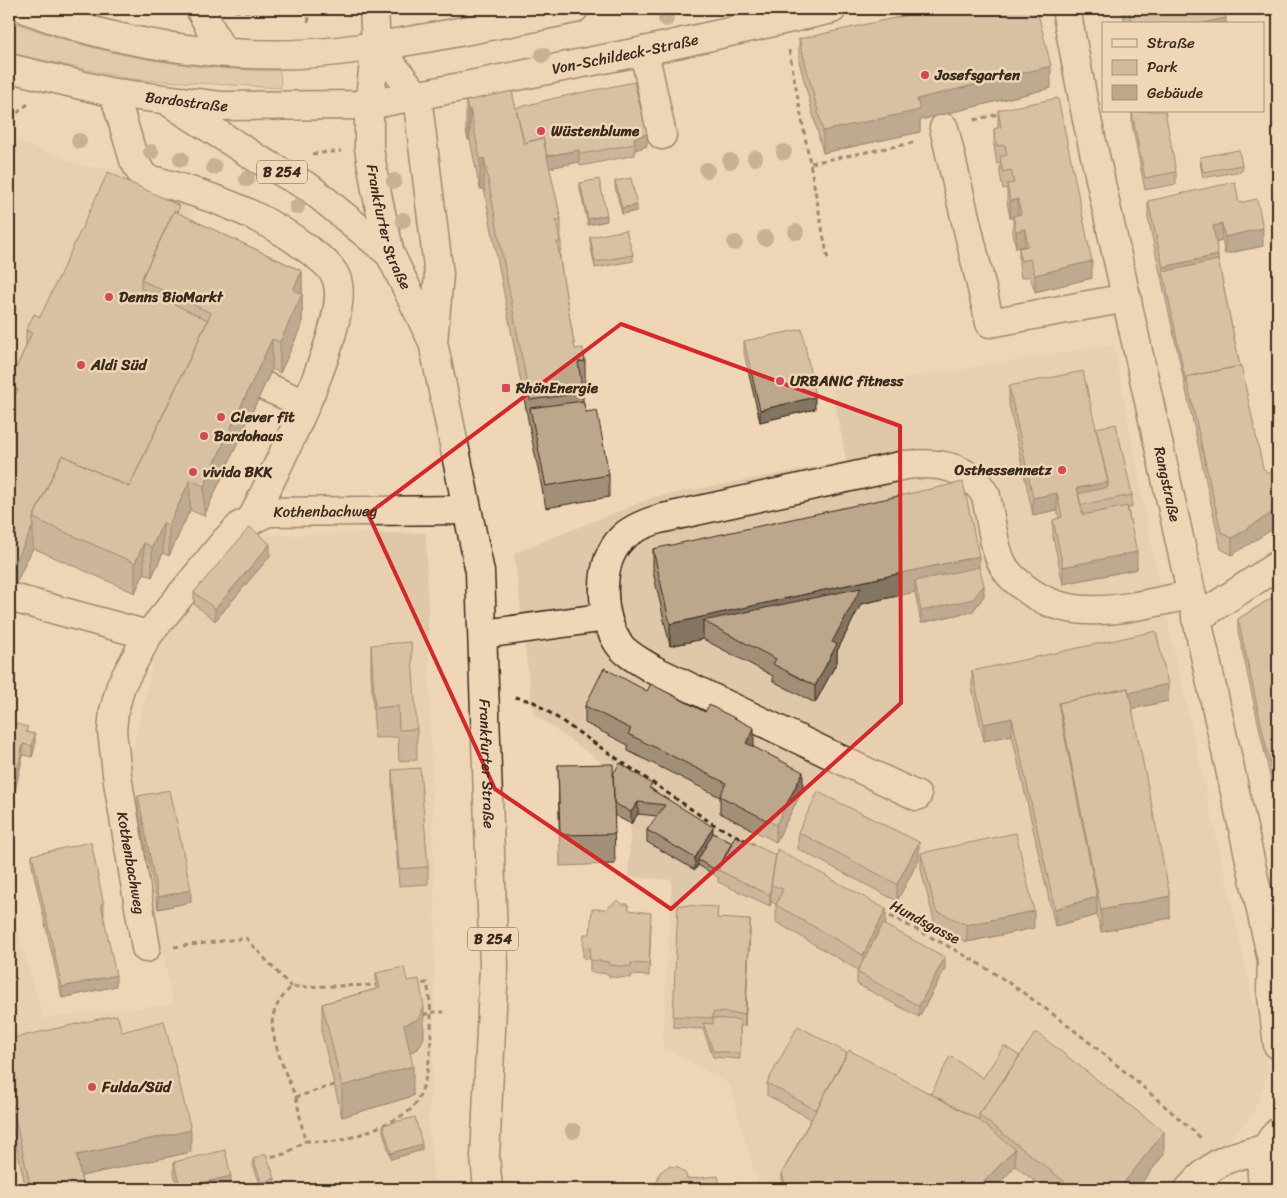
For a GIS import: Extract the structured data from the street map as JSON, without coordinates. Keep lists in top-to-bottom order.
{
  "streets": {
    "main road": [
      "Von-Schildeck-Straße",
      "Bardostraße",
      "B 254",
      "Frankfurter Straße",
      "Rangstraße",
      "Kothenbachweg"
    ],
    "path": ["Hundsgasse"]
  },
  "crossings": [
    ["Von-Schildeck-Straße", "B 254"],
    ["Von-Schildeck-Straße", "Frankfurter Straße"],
    ["Bardostraße", "B 254"],
    ["Bardostraße", "Frankfurter Straße"],
    ["B 254", "Frankfurter Straße"],
    ["Frankfurter Straße", "Kothenbachweg"]
  ],
  "places": {
    "other": [
      "Josefsgarten",
      "Wüstenblume",
      "Denns BioMarkt",
      "Aldi Süd",
      "URBANIC fitness",
      "Clever fit",
      "Bardohaus",
      "Osthessennetz",
      "vivida BKK",
      "Fulda/Süd"
    ],
    "transit": ["RhönEnergie"]
  },
  "legend": ["Straße", "Park", "Gebäude"]
}
